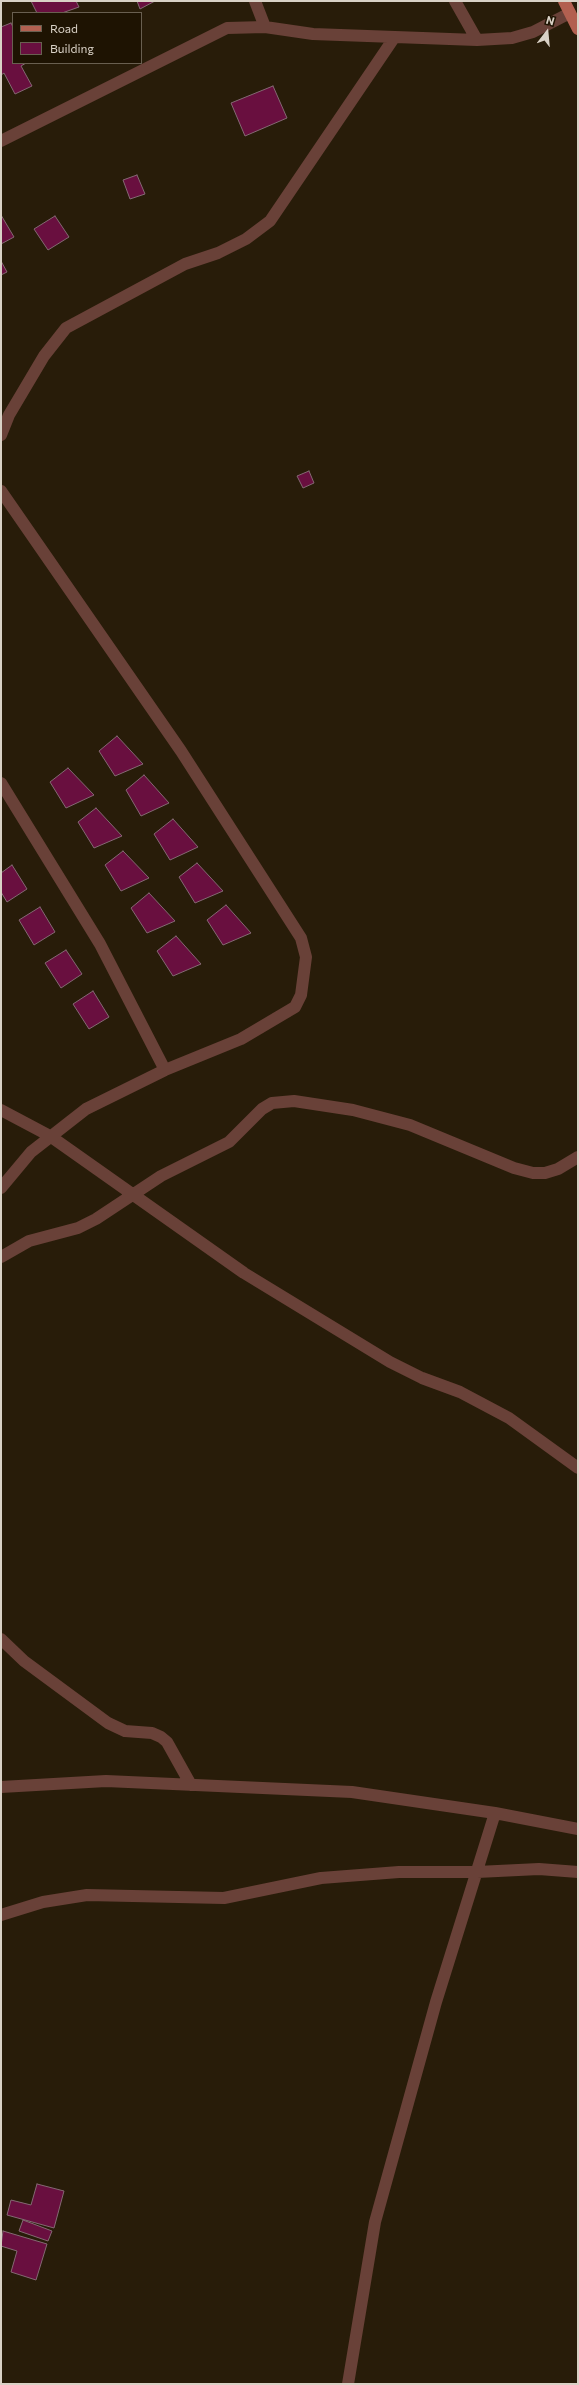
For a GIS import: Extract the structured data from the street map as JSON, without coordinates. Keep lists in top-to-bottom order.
{
  "legend": ["Road", "Building"],
  "north": "top"
}
